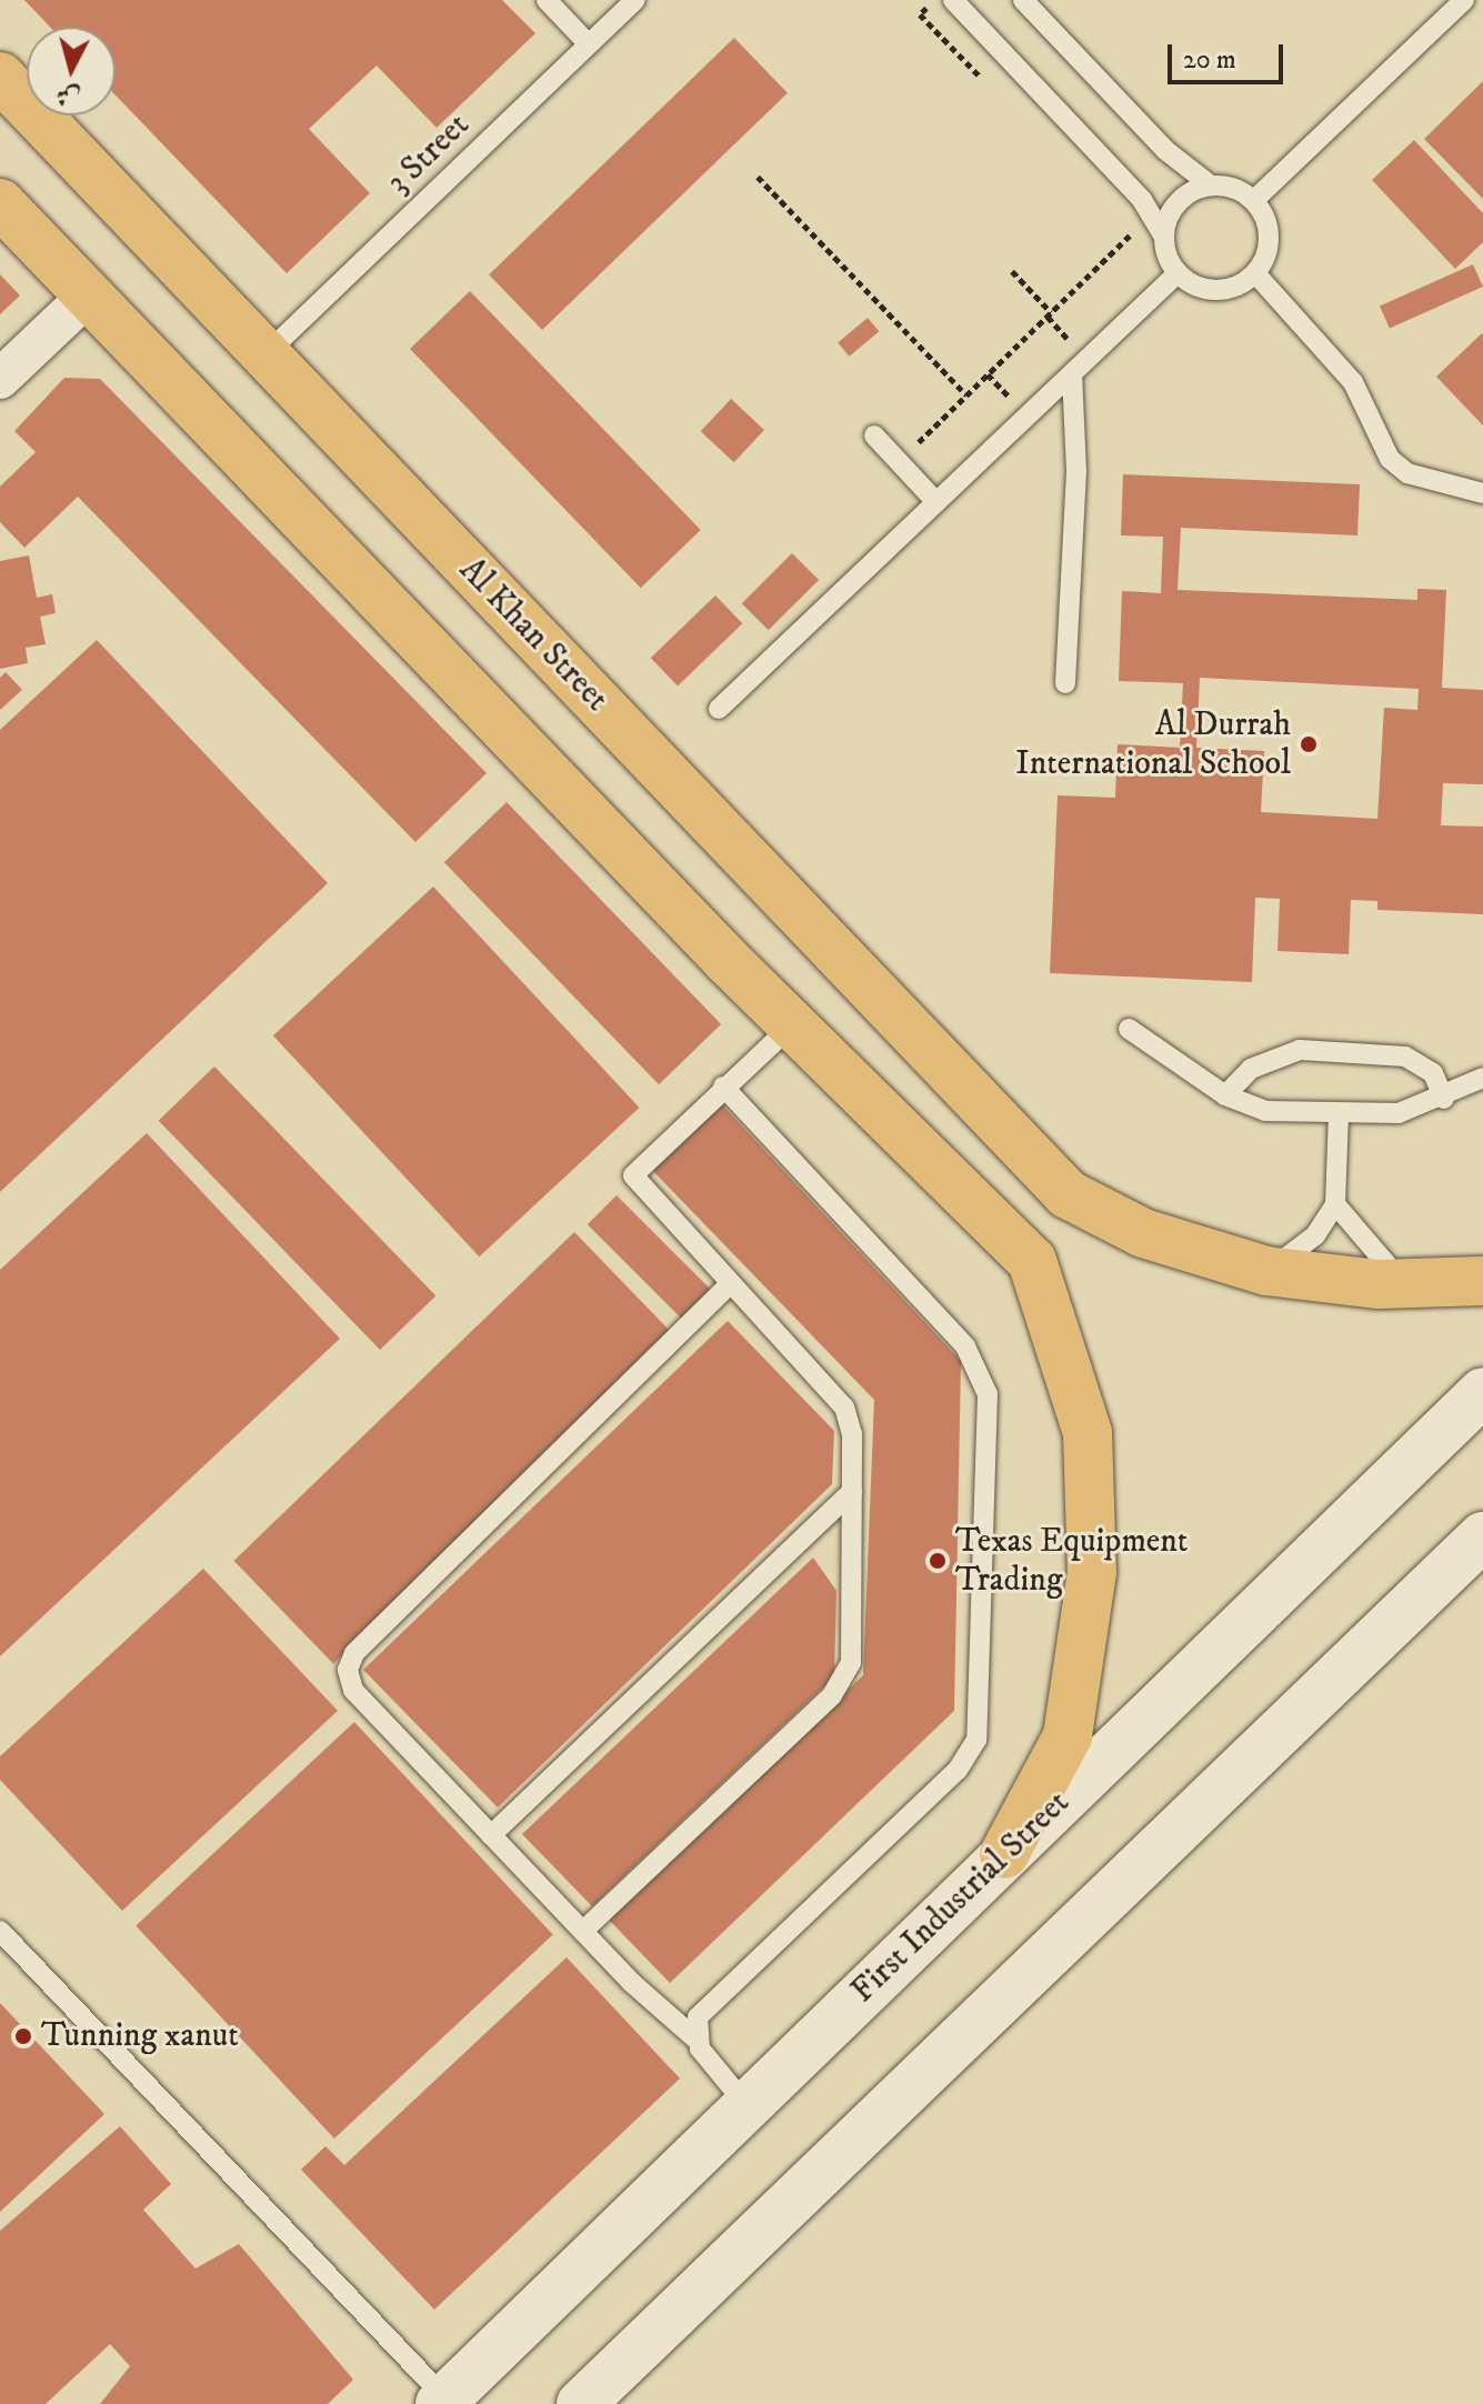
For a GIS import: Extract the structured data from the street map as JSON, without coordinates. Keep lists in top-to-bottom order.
{
  "streets": {
    "main road": ["Al Khan Street", "First Industrial Street"],
    "lane": ["3 Street"]
  },
  "crossings": [
    ["3 Street", "Al Khan Street"]
  ],
  "places": ["Al Durrah International School", "Texas Equipment Trading", "Tunning xanut"],
  "scale_bar": "20 m",
  "north": "bottom"
}
